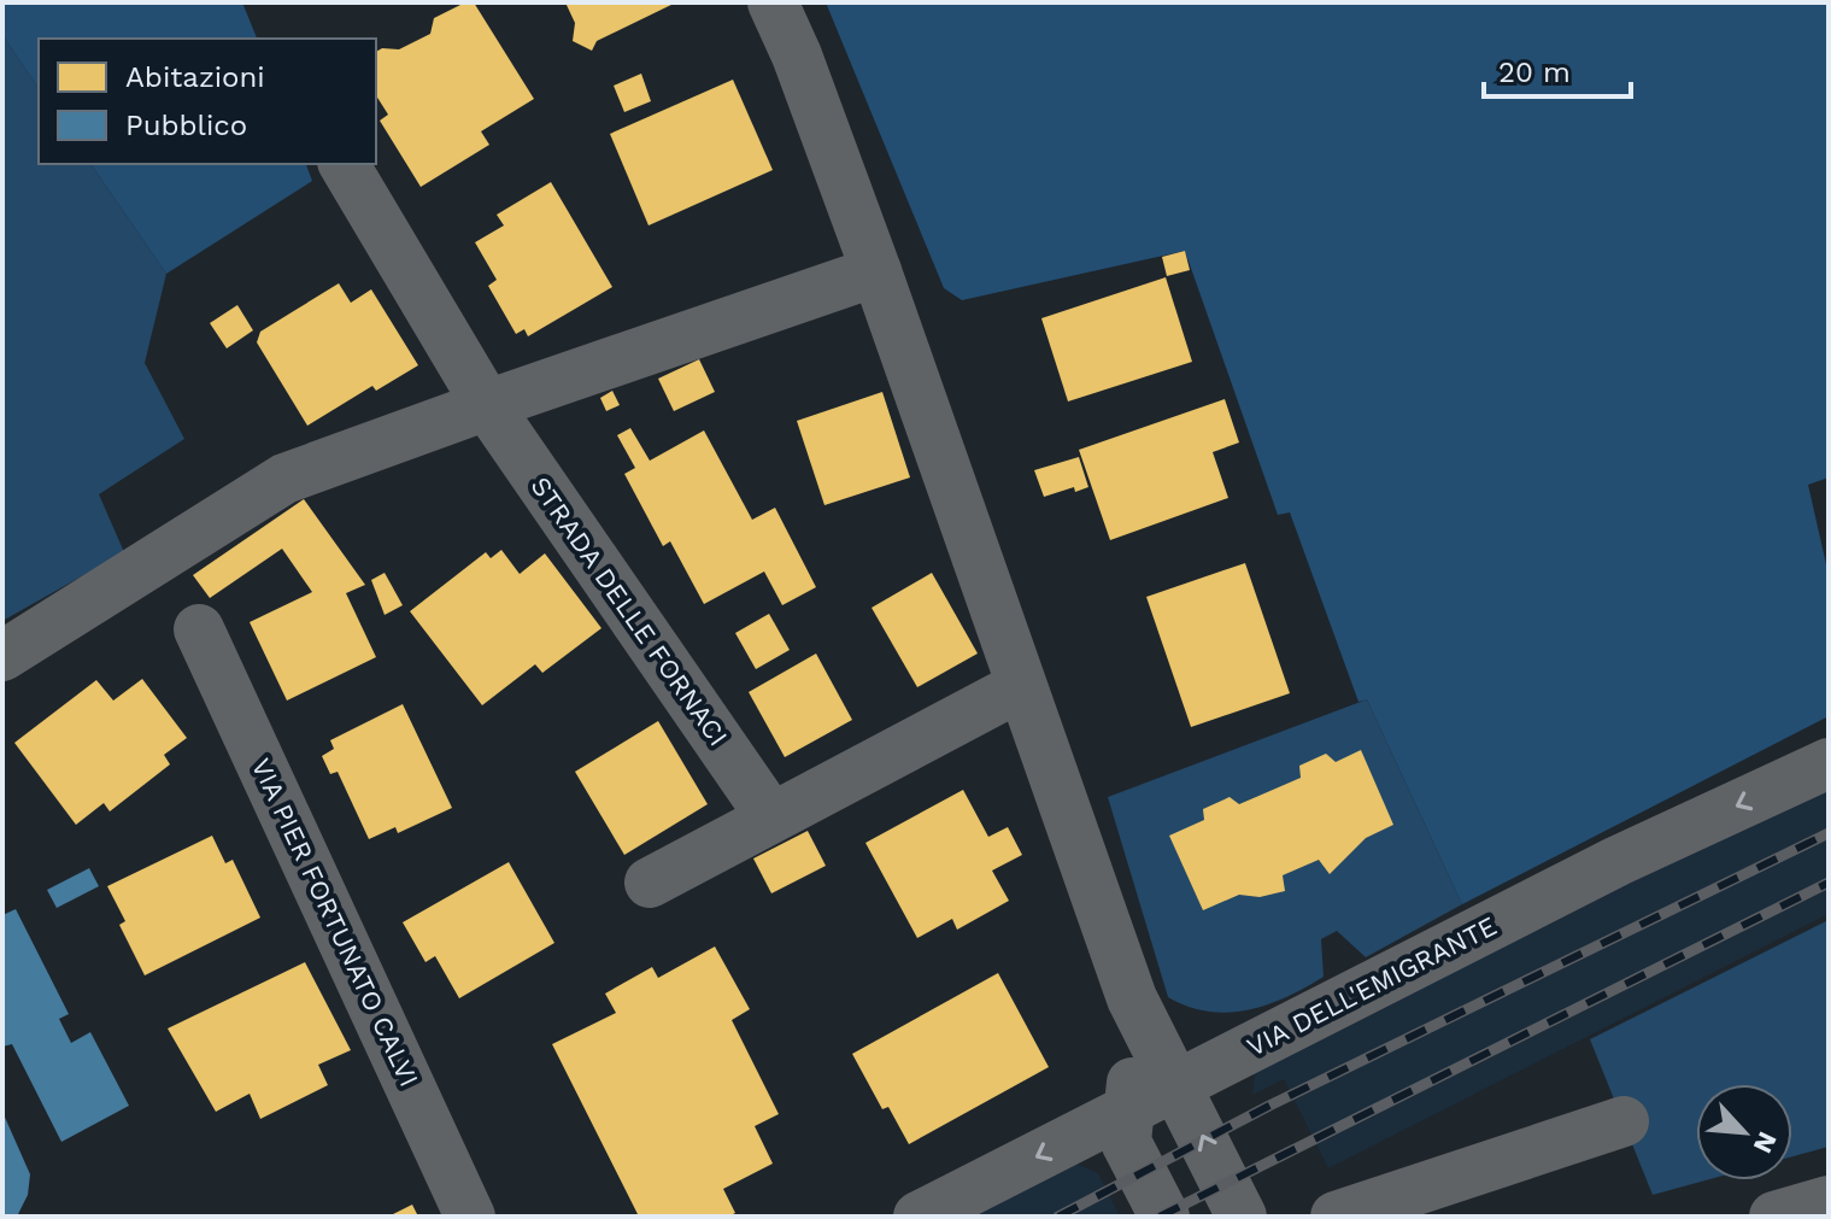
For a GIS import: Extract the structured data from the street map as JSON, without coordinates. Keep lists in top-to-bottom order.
{
  "streets": {
    "street": ["STRADA DELLE FORNACI", "VIA PIER FORTUNATO CALVI", "VIA DELL'EMIGRANTE"]
  },
  "legend": ["Abitazioni", "Pubblico"],
  "scale_bar": "20 m",
  "north": "bottom right"
}
